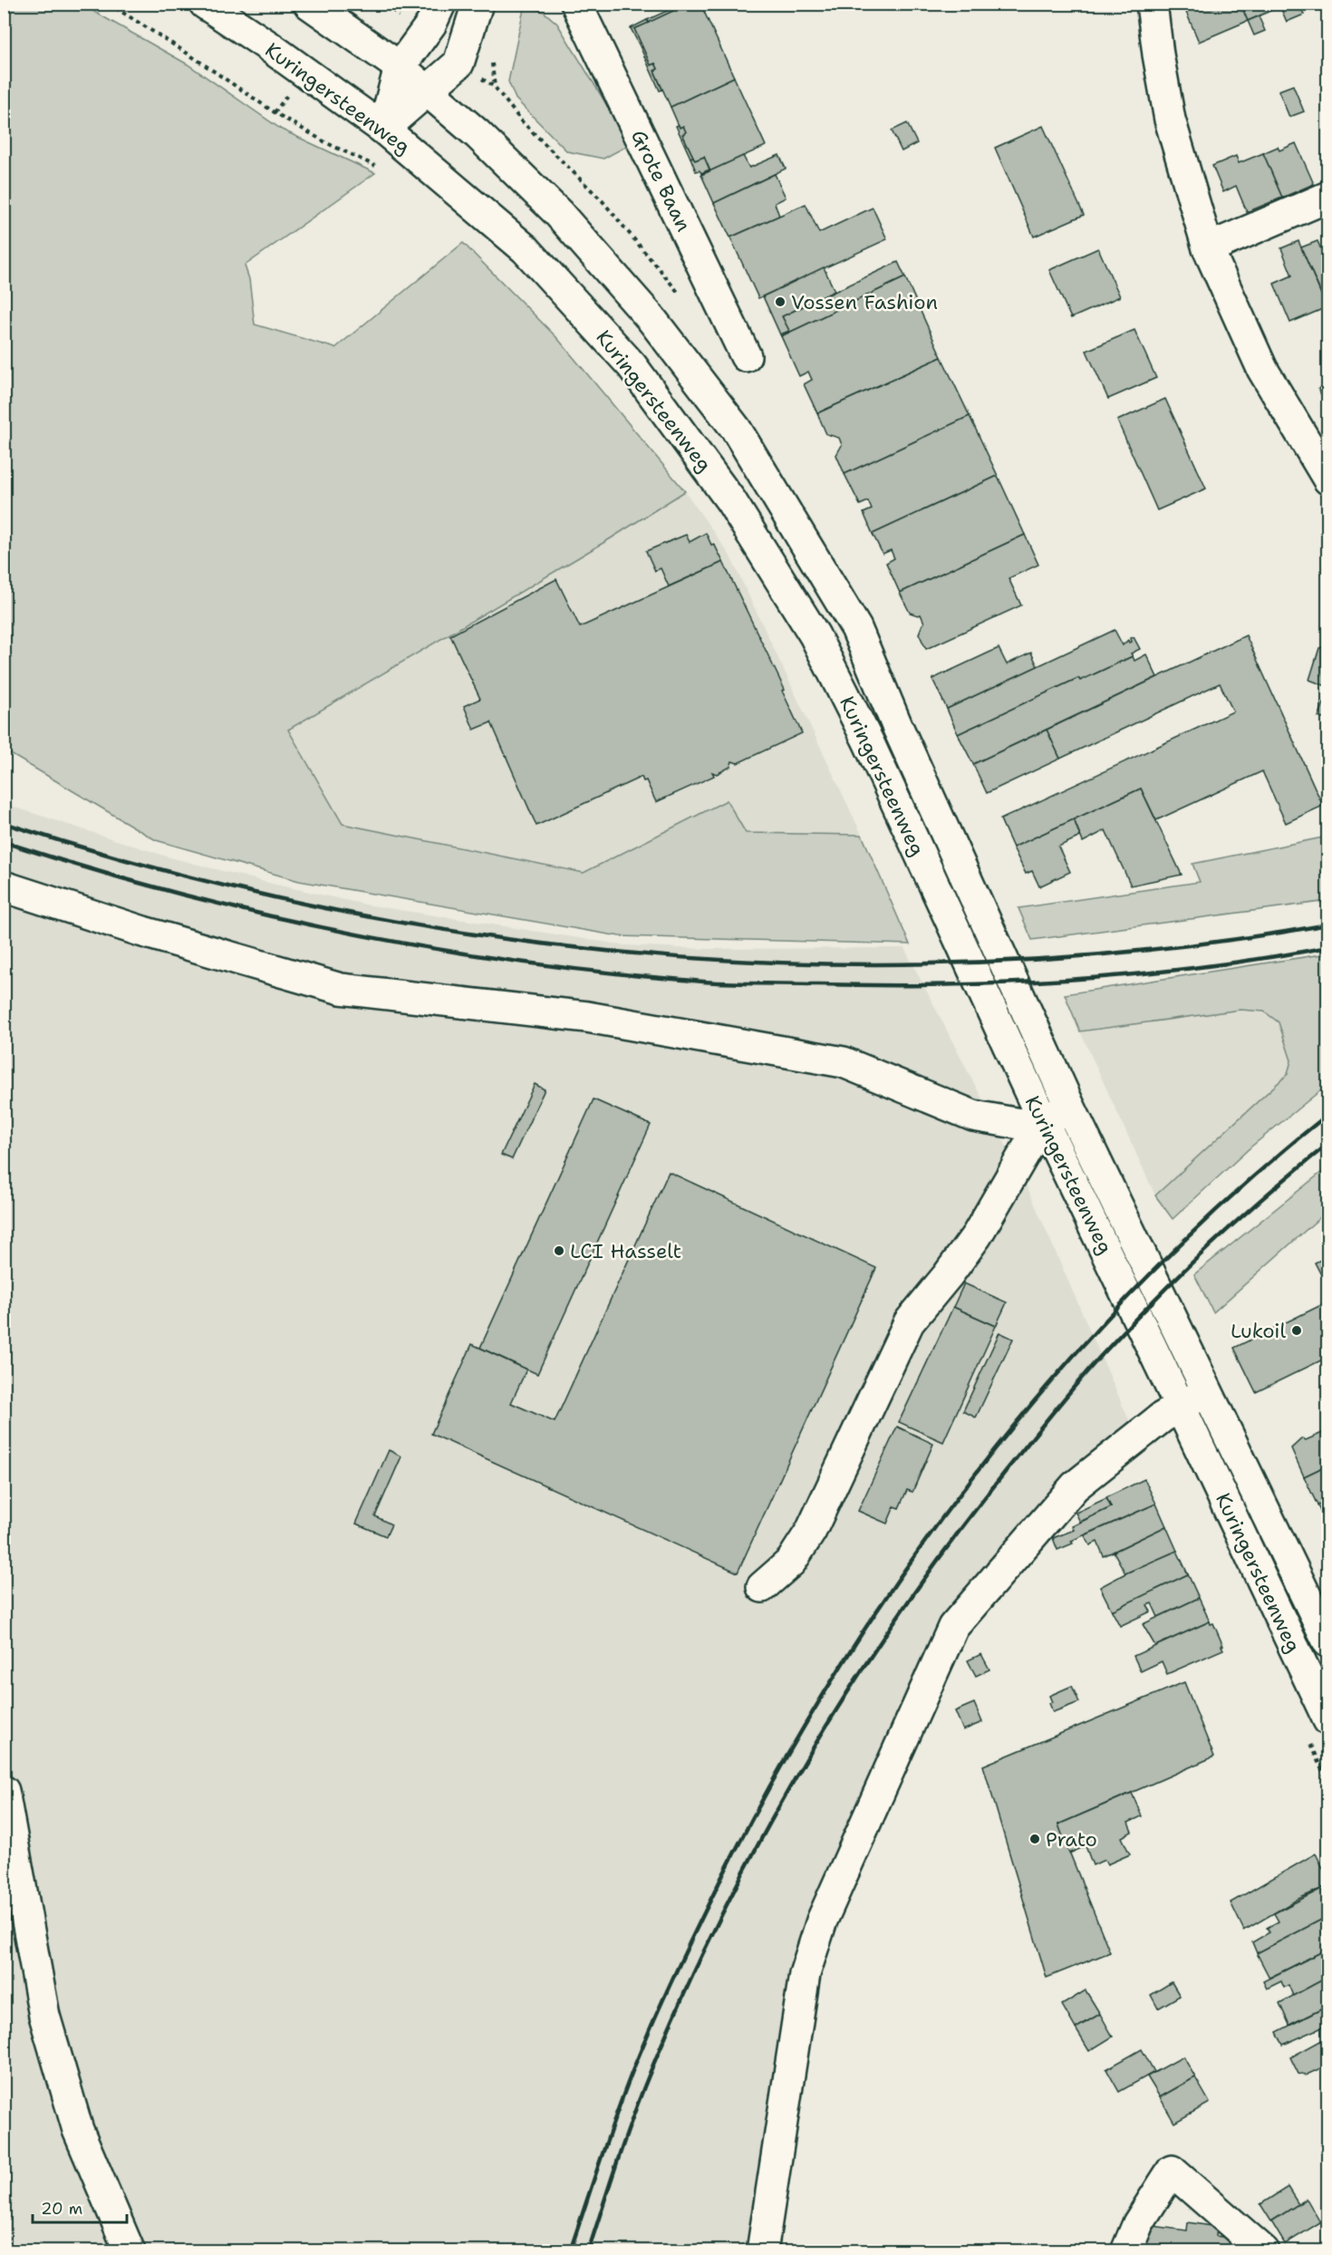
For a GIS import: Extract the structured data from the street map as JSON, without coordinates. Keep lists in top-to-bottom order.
{
  "streets": {
    "main road": ["Kuringersteenweg", "Grote Baan"]
  },
  "places": [
    "Vossen Fashion",
    "LCI Hasselt",
    "Lukoil",
    "Prato"
  ],
  "scale_bar": "20 m"
}
